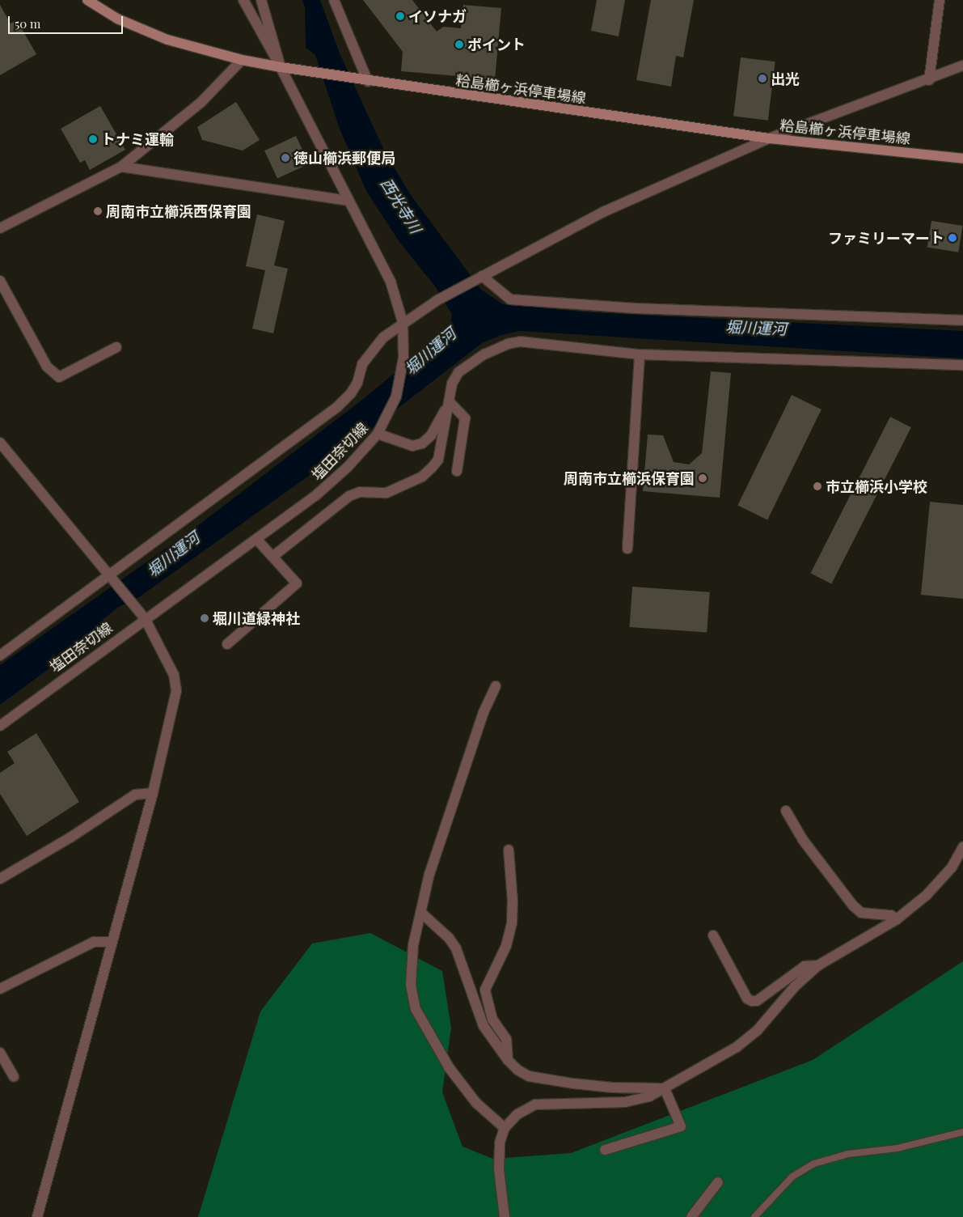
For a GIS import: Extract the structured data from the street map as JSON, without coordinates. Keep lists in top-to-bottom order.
{
  "streets": {
    "main road": ["粭島櫛ヶ浜停車場線"],
    "street": ["塩田奈切線"]
  },
  "crossings": [
    ["粭島櫛ヶ浜停車場線", "塩田奈切線"]
  ],
  "water": ["西光寺川", "堀川運河"],
  "places": [
    "イソナガ",
    "ポイント",
    "出光",
    "トナミ運輸",
    "徳山櫛浜郵便局",
    "周南市立櫛浜西保育園",
    "ファミリーマート",
    "周南市立櫛浜保育園",
    "市立櫛浜小学校",
    "堀川道緑神社"
  ],
  "scale_bar": "50 m"
}
